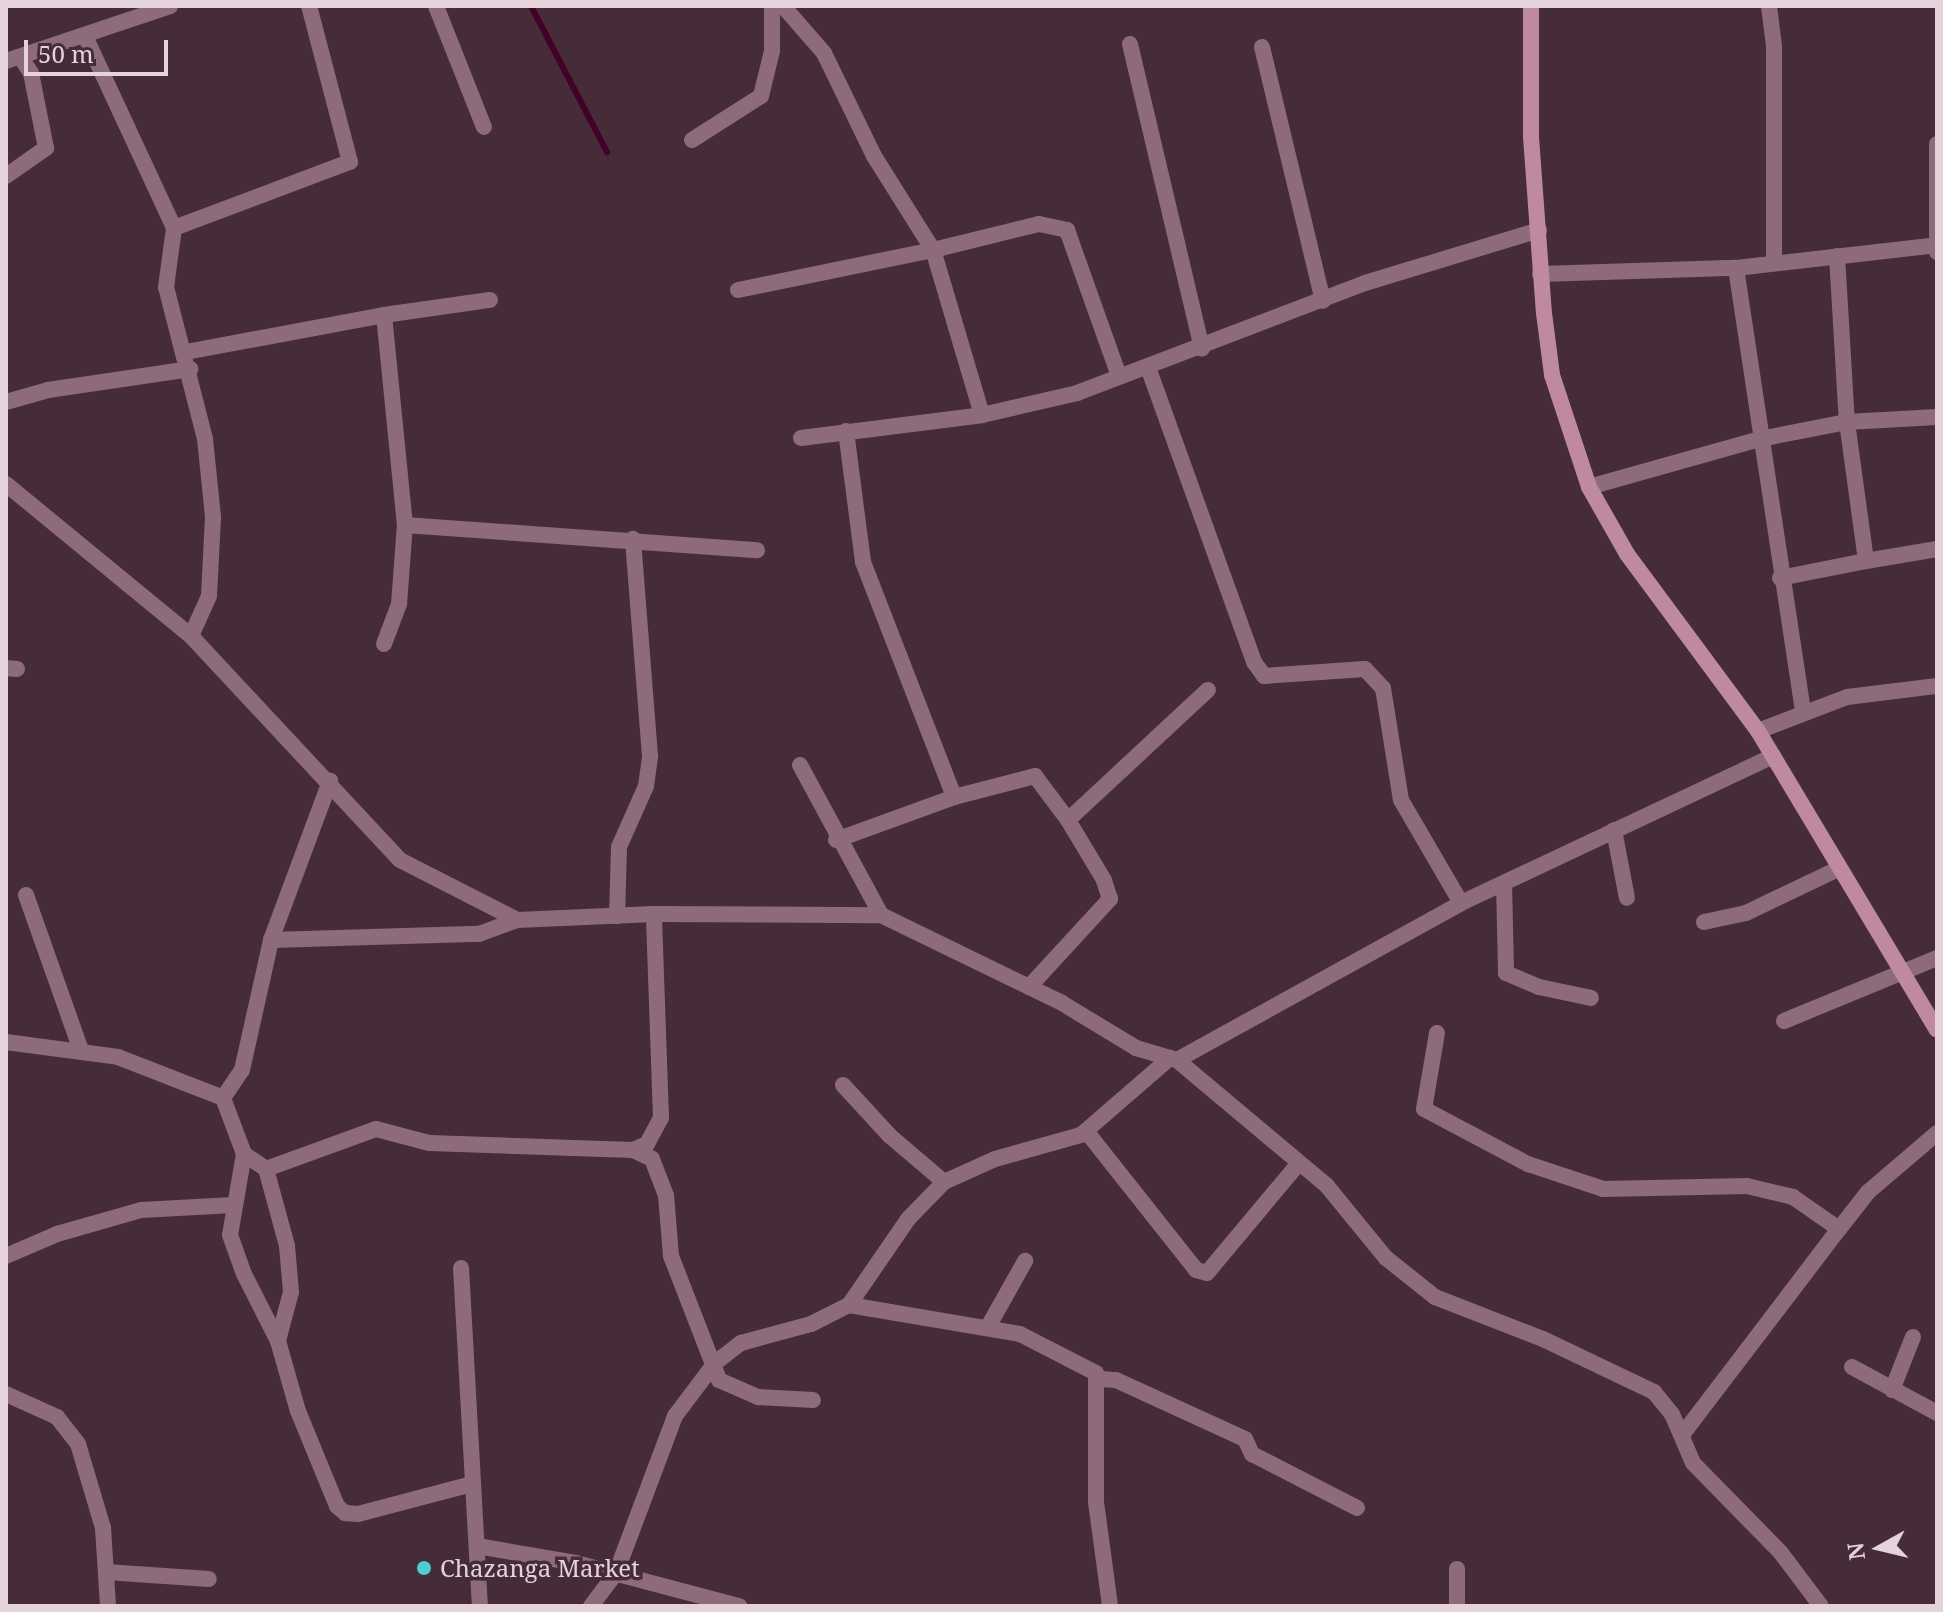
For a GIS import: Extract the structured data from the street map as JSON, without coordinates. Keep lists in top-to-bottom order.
{
  "places": ["Chazanga Market"],
  "scale_bar": "50 m",
  "north": "left"
}
